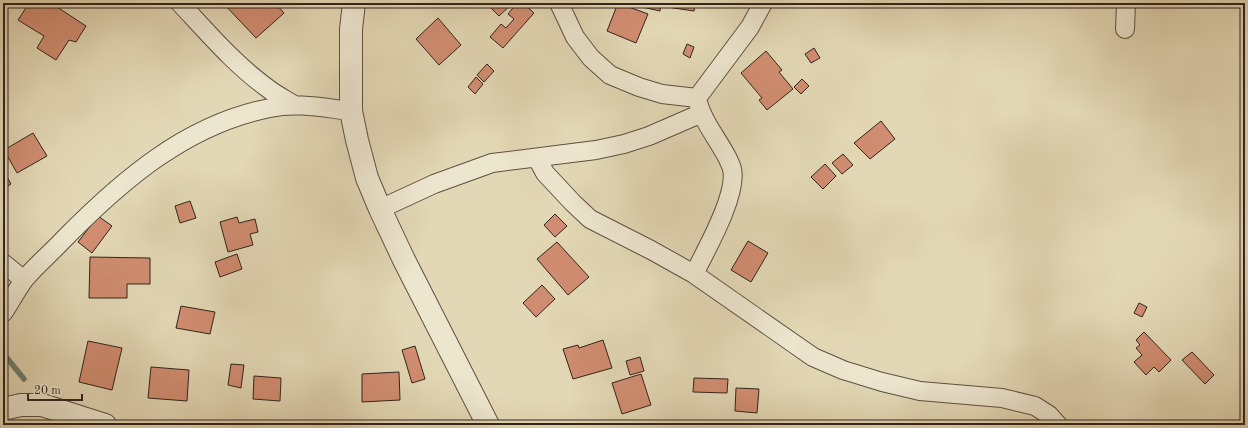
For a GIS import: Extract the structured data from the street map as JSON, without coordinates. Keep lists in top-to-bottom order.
{
  "scale_bar": "20 m"
}
